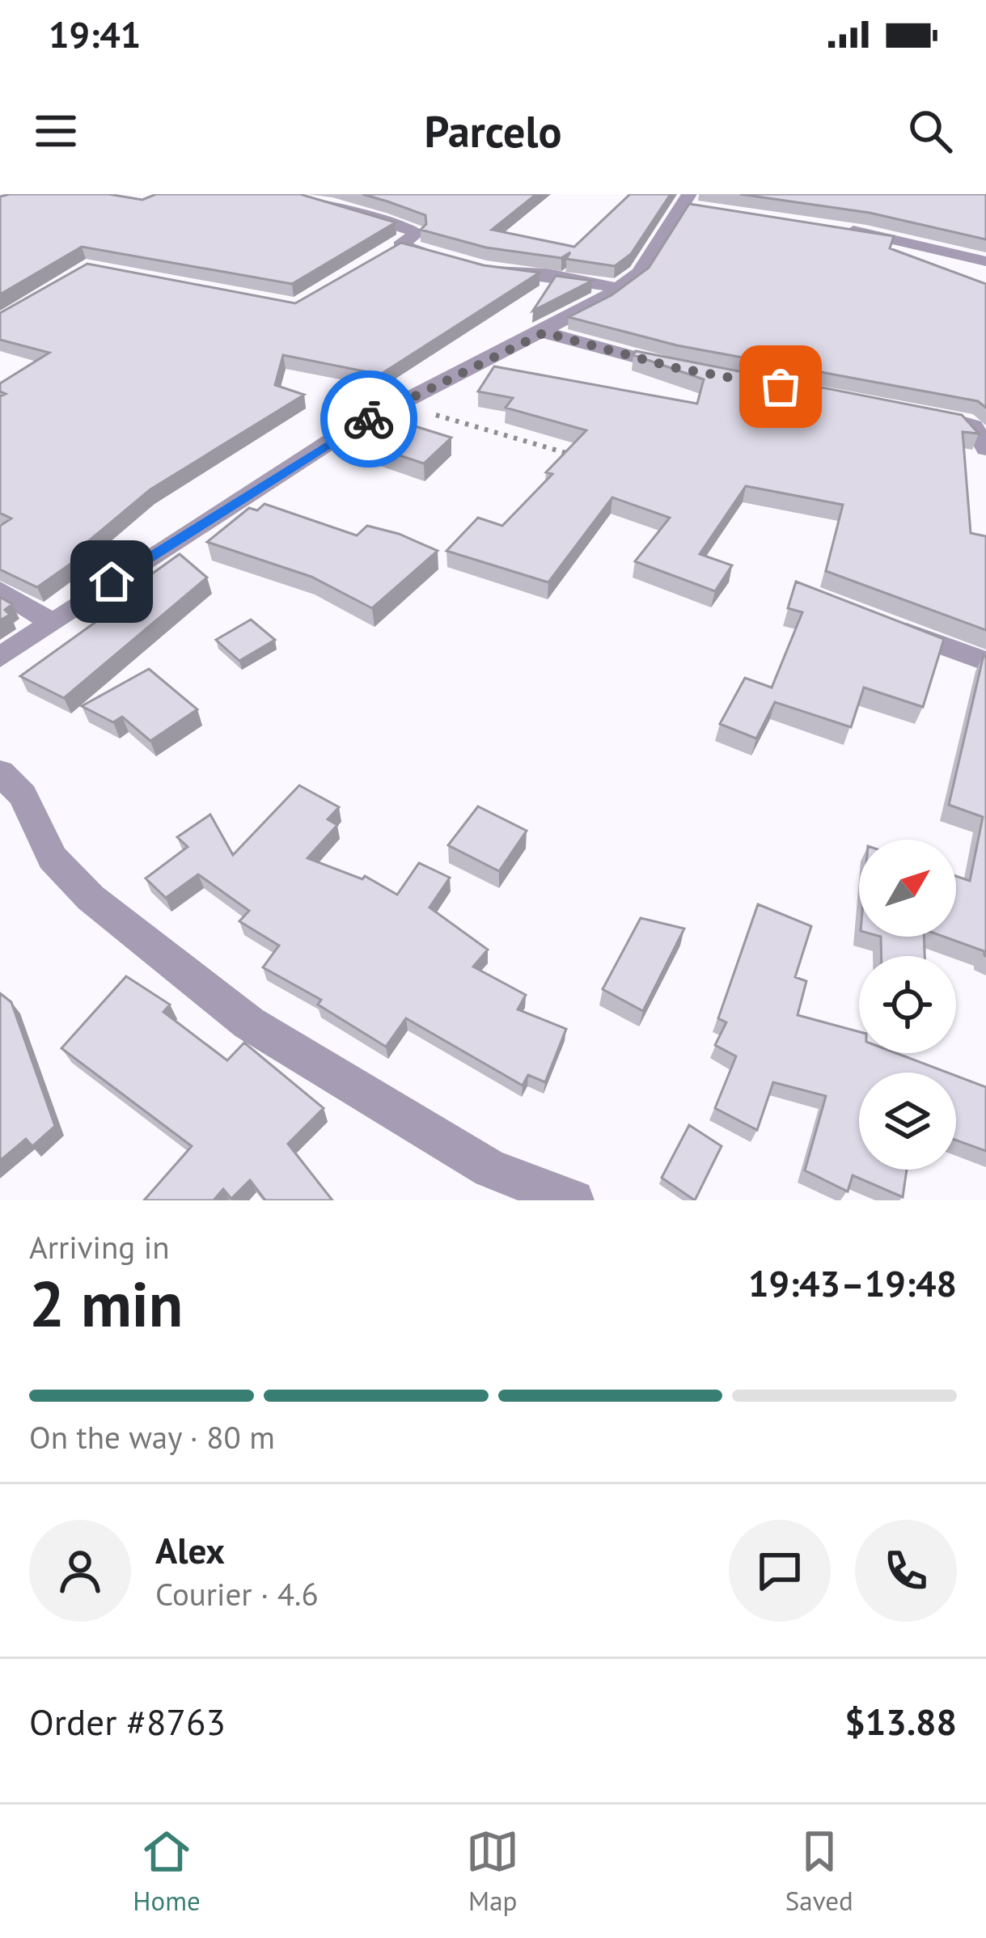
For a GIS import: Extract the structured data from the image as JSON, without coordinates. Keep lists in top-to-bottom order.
{
  "north": "top right",
  "page": {
    "status": "19:41",
    "header": "Parcelo",
    "heading": ["2 min", "Arriving in", "19:43–19:48"],
    "panel": [
      "Alex",
      "Courier · 4.6",
      "Order #8763",
      "$13.88"
    ],
    "bar": "On the way · 80 m",
    "tabs": ["Home", "Map", "Saved"]
  }
}
